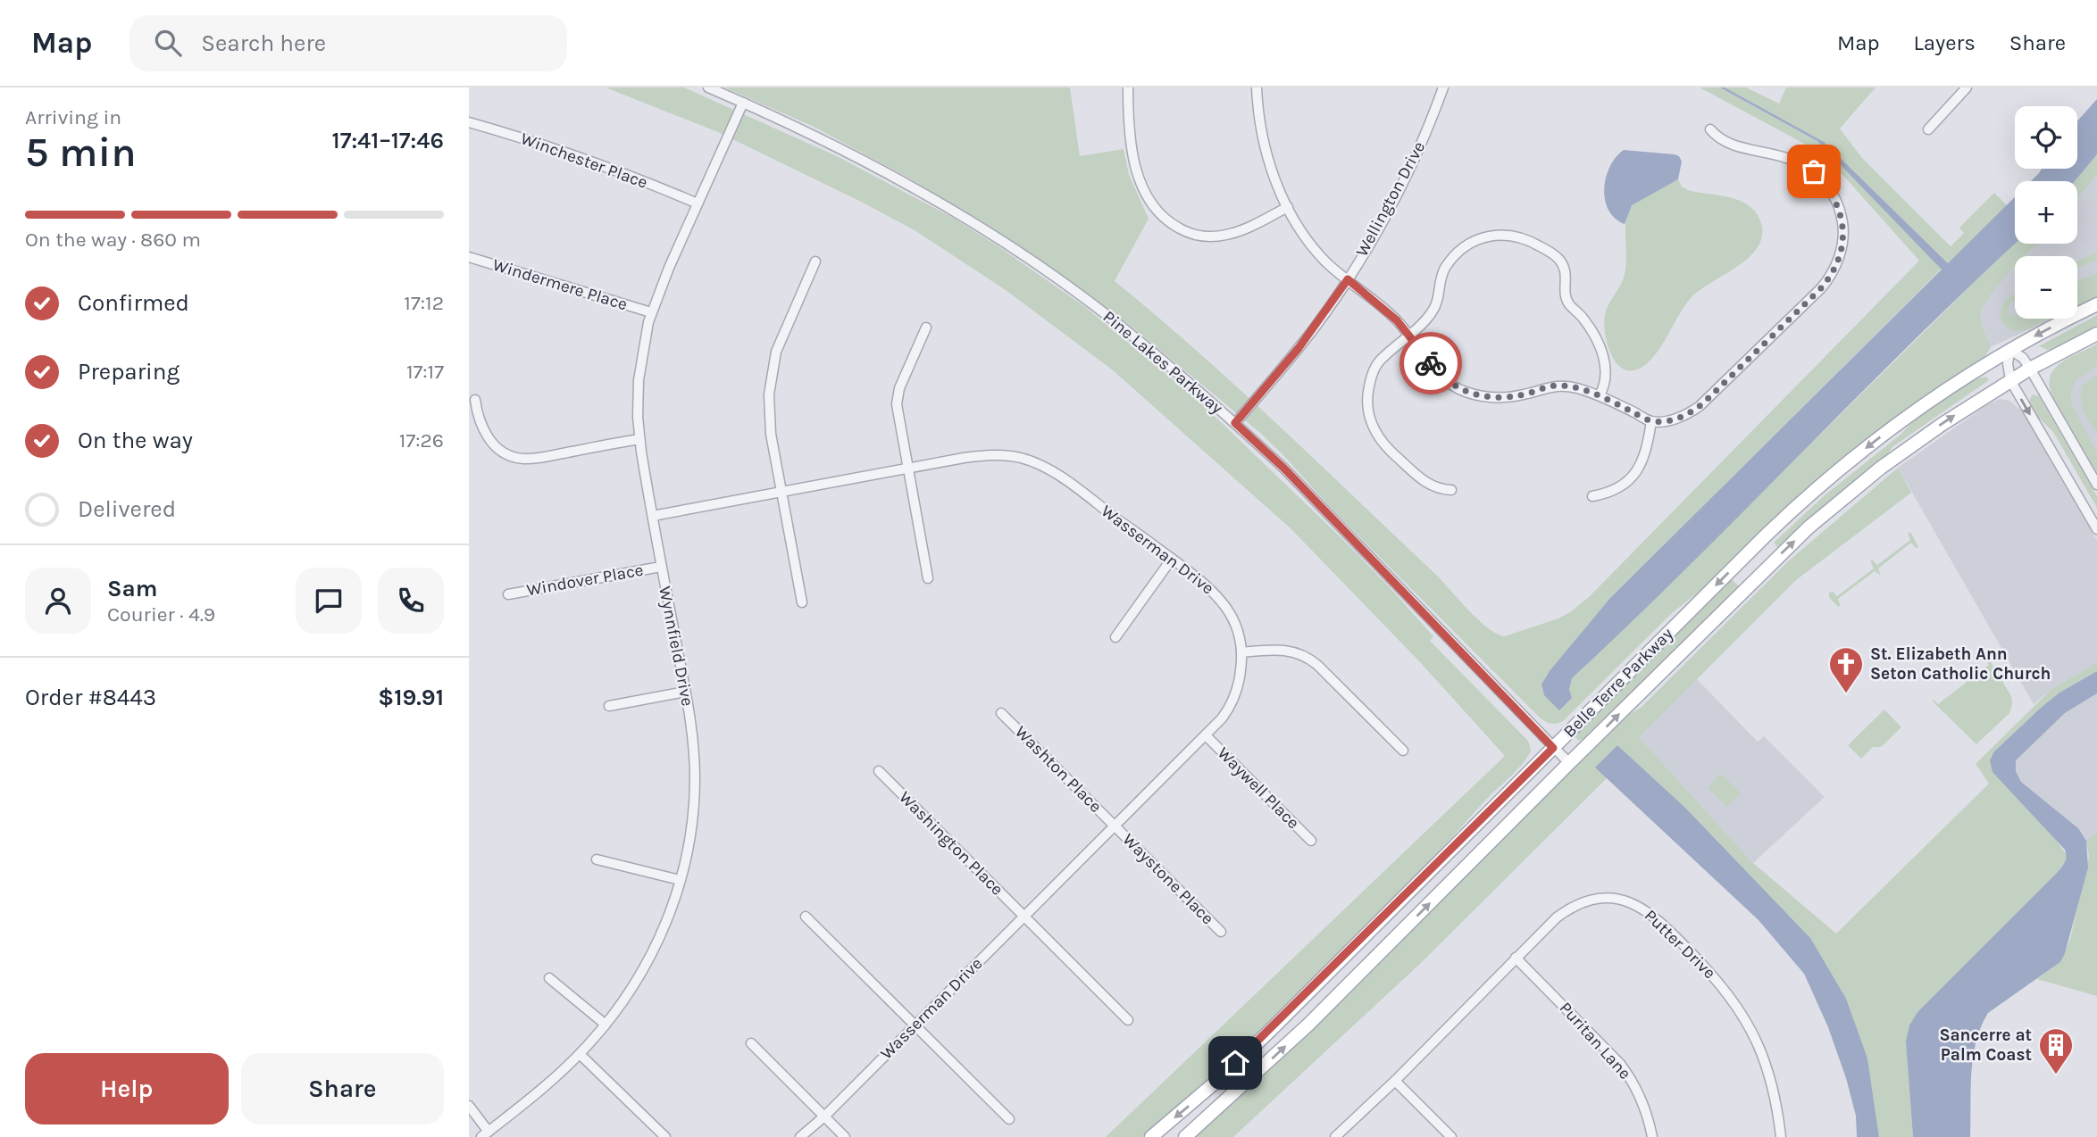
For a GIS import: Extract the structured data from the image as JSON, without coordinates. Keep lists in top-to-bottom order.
{
  "streets": {
    "main road": ["Belle Terre Parkway"],
    "street": [
      "Winchester Place",
      "Wellington Drive",
      "Windermere Place",
      "Pine Lakes Parkway",
      "Wasserman Drive",
      "Windover Place",
      "Wynnfield Drive",
      "Washton Place",
      "Waywell Place",
      "Washington Place",
      "Waystone Place",
      "Putter Drive",
      "Puritan Lane"
    ]
  },
  "crossings": [
    ["Winchester Place", "Wynnfield Drive"],
    ["Wellington Drive", "Pine Lakes Parkway"],
    ["Windermere Place", "Wynnfield Drive"],
    ["Pine Lakes Parkway", "Wynnfield Drive"],
    ["Pine Lakes Parkway", "Belle Terre Parkway"],
    ["Wasserman Drive", "Wynnfield Drive"],
    ["Wasserman Drive", "Washton Place"],
    ["Wasserman Drive", "Waywell Place"],
    ["Wasserman Drive", "Washington Place"],
    ["Wasserman Drive", "Waystone Place"],
    ["Windover Place", "Wynnfield Drive"],
    ["Washton Place", "Waystone Place"],
    ["Putter Drive", "Puritan Lane"]
  ],
  "places": {
    "church": ["St. Elizabeth Ann Seton Catholic Church"],
    "building": ["Sancerre at Palm Coast"]
  },
  "page": {
    "header": "Map",
    "search": "Search here",
    "nav": ["Map", "Layers", "Share"],
    "heading": ["5 min", "Arriving in", "17:41–17:46"],
    "panel": [
      "Sam",
      "Courier · 4.9",
      "Order #8443",
      "$19.91"
    ],
    "map_buttons": ["+", "−"],
    "bar": "On the way · 860 m",
    "list": [
      ["Confirmed", "17:12"],
      ["Preparing", "17:17"],
      ["On the way", "17:26"],
      "Delivered"
    ],
    "buttons": ["Help", "Share"]
  }
}
